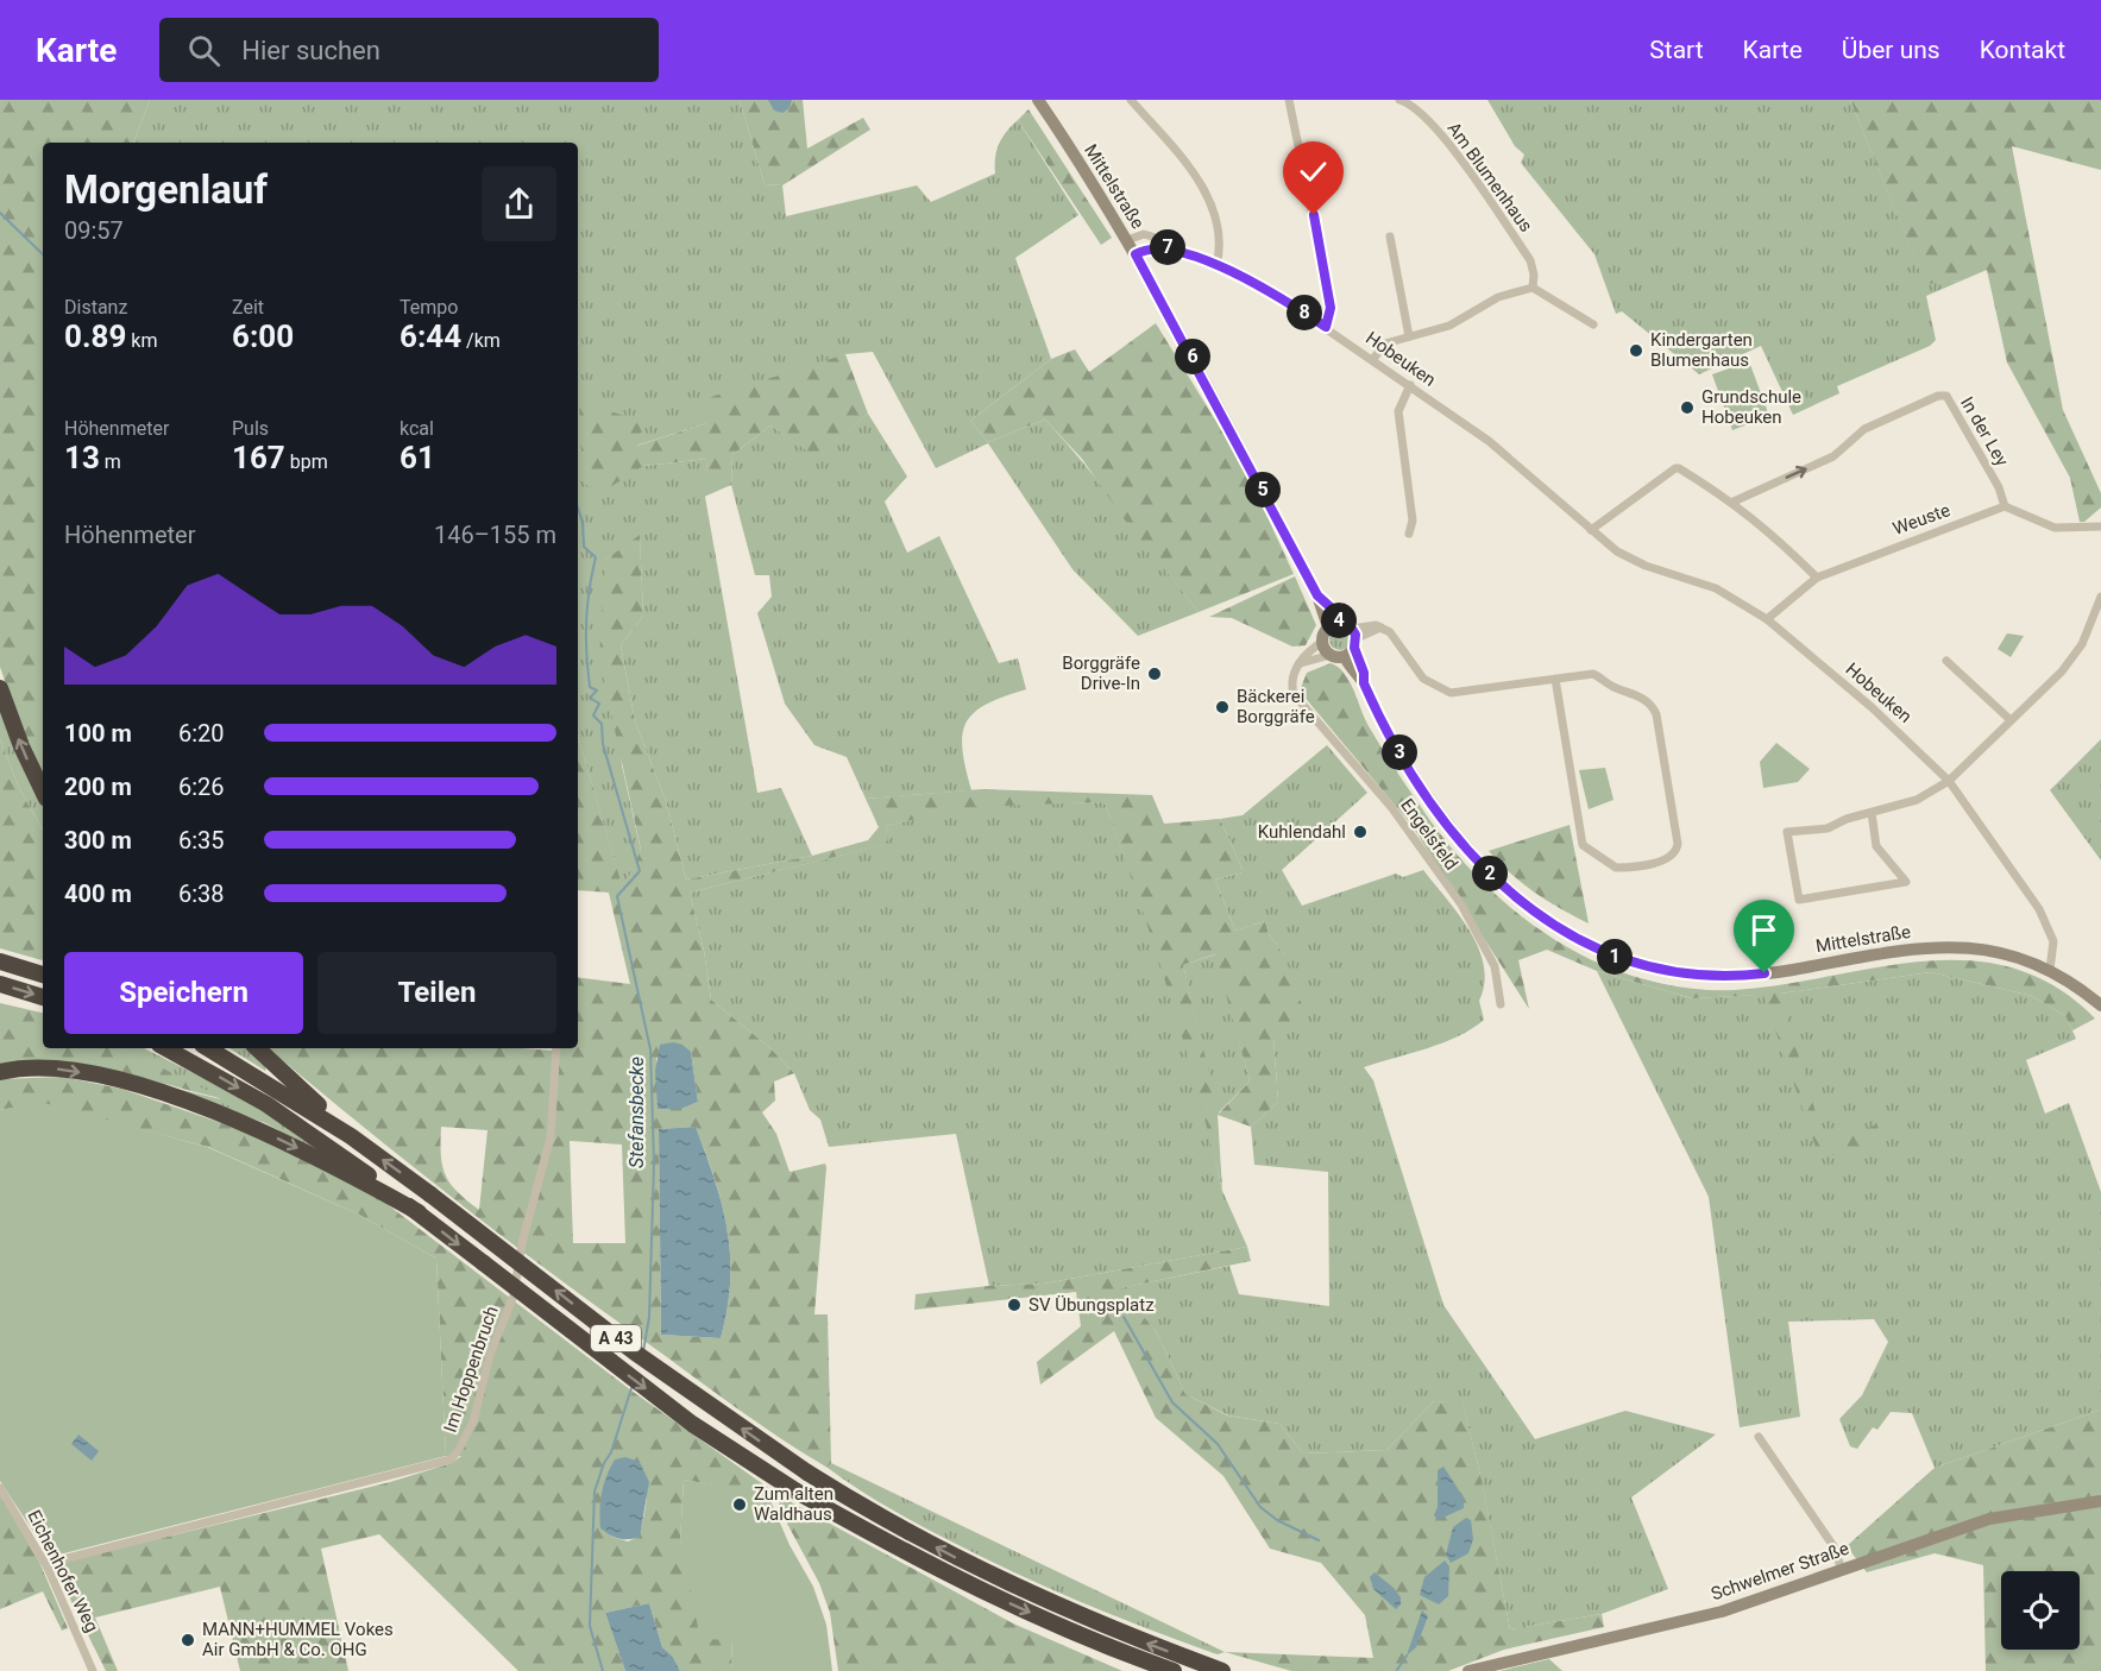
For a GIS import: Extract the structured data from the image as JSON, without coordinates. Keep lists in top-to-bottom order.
{
  "streets": {
    "highway": ["A 43"],
    "main road": ["Mittelstraße", "Schwelmer Straße"],
    "street": [
      "Am Blumenhaus",
      "Hobeuken",
      "In der Ley",
      "Weuste",
      "Engelsfeld",
      "Im Hoppenbruch",
      "Eichenhofer Weg"
    ]
  },
  "crossings": [
    ["Mittelstraße", "Hobeuken"],
    ["Hobeuken", "Weuste"],
    ["In der Ley", "Weuste"],
    ["Im Hoppenbruch", "Eichenhofer Weg"]
  ],
  "water": ["Stefansbecke"],
  "places": [
    "Kindergarten Blumenhaus",
    "Grundschule Hobeuken",
    "Borggräfe Drive-In",
    "Bäckerei Borggräfe",
    "Kuhlendahl",
    "SV Übungsplatz",
    "Zum alten Waldhaus",
    "MANN+HUMMEL Vokes Air GmbH & Co. OHG"
  ],
  "page": {
    "header": "Karte",
    "search": "Hier suchen",
    "nav": [
      "Start",
      "Karte",
      "Über uns",
      "Kontakt"
    ],
    "heading": ["Morgenlauf", "09:57"],
    "pins": [
      "7",
      "8",
      "6",
      "5",
      "4",
      "3",
      "2",
      "1"
    ],
    "stats": [
      ["Distanz", "0.89 km"],
      ["Zeit", "6:00"],
      ["Tempo", "6:44 /km"],
      ["Höhenmeter", "13 m"],
      ["Puls", "167 bpm"],
      ["kcal", "61"]
    ],
    "chart": ["Höhenmeter", "146–155 m"],
    "list": [
      {
        "name": "100 m",
        "note": "6:20"
      },
      {
        "name": "200 m",
        "note": "6:26"
      },
      {
        "name": "300 m",
        "note": "6:35"
      },
      {
        "name": "400 m",
        "note": "6:38"
      }
    ],
    "buttons": ["Speichern", "Teilen"]
  }
}
